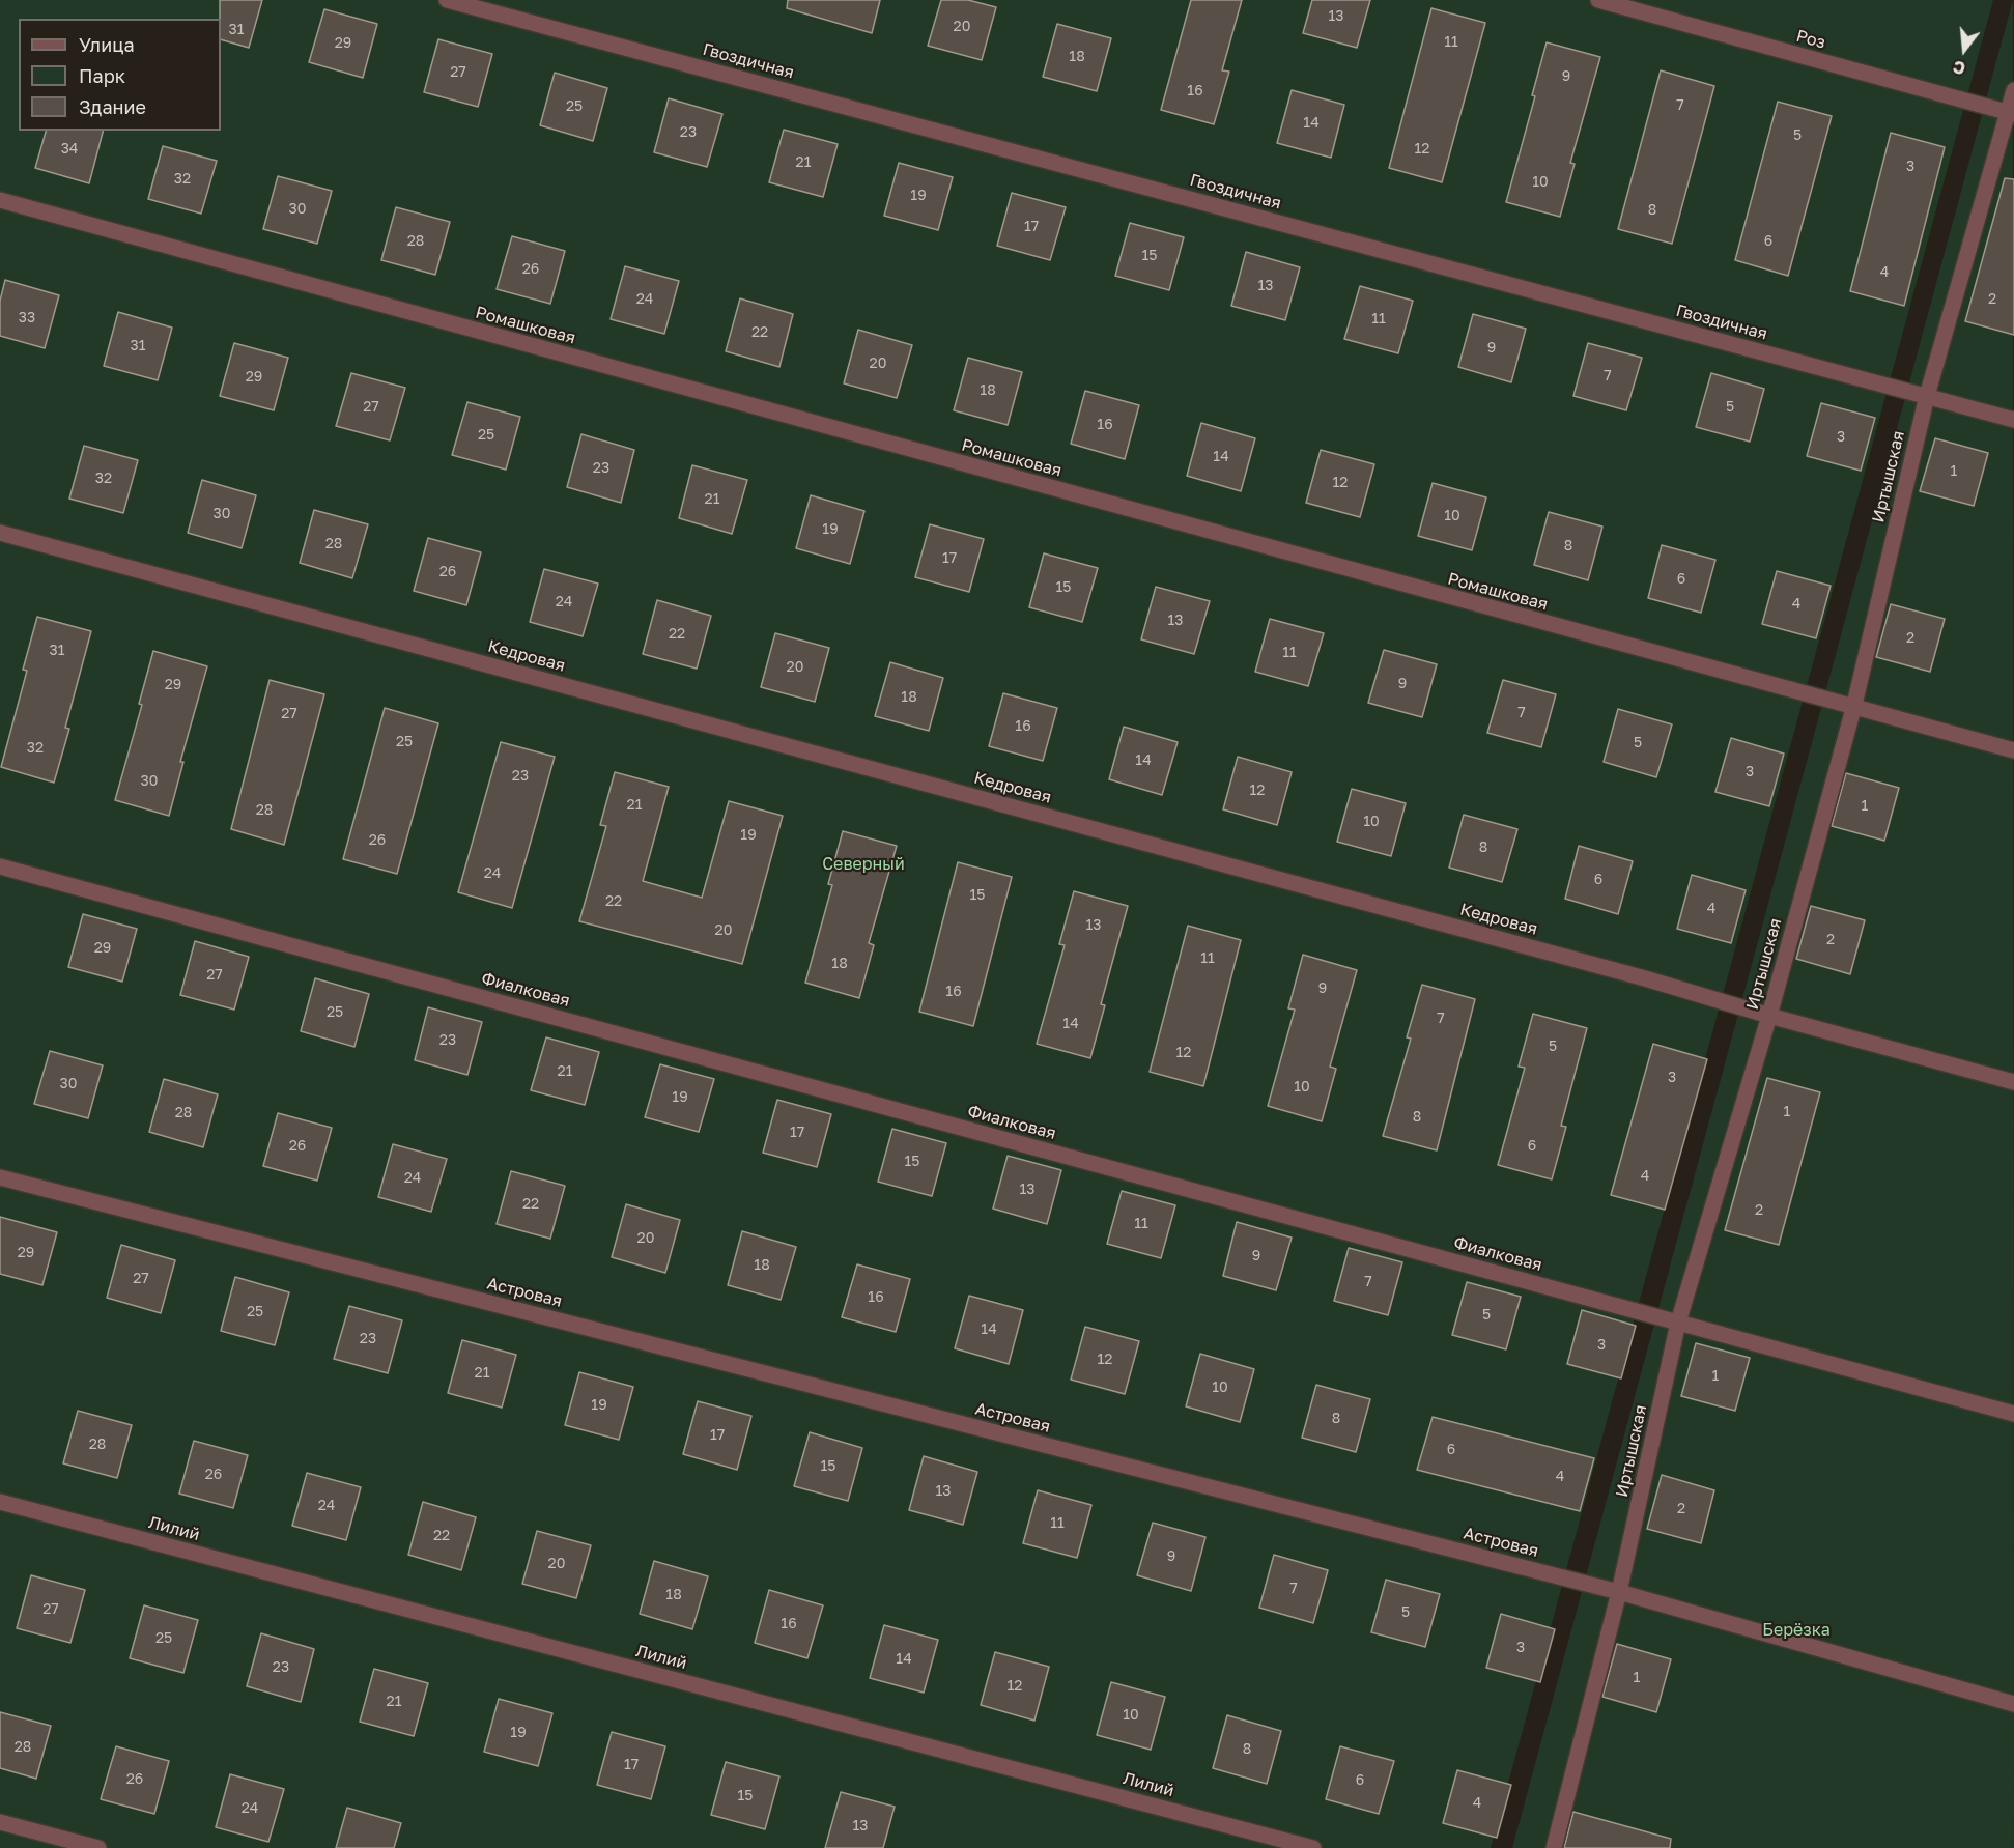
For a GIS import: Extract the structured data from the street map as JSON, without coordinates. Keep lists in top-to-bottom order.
{
  "streets": {
    "street": [
      "Роз",
      "Гвоздичная",
      "Ромашковая",
      "Иртышская",
      "Кедровая",
      "Фиалковая",
      "Астровая",
      "Лилий"
    ]
  },
  "crossings": [
    ["Роз", "Иртышская"],
    ["Гвоздичная", "Иртышская"],
    ["Ромашковая", "Иртышская"],
    ["Иртышская", "Кедровая"],
    ["Иртышская", "Фиалковая"],
    ["Иртышская", "Астровая"]
  ],
  "parks": ["Северный", "Берёзка"],
  "house_numbers": [
    "13",
    "20",
    "31",
    "11",
    "29",
    "18",
    "27",
    "9",
    "16",
    "7",
    "25",
    "14",
    "23",
    "5",
    "34",
    "12",
    "21",
    "3",
    "32",
    "10",
    "19",
    "30",
    "8",
    "17",
    "28",
    "6",
    "15",
    "26",
    "4",
    "13",
    "24",
    "2",
    "33",
    "11",
    "22",
    "31",
    "9",
    "20",
    "7",
    "29",
    "18",
    "27",
    "5",
    "16",
    "25",
    "3",
    "14",
    "23",
    "1",
    "32",
    "12",
    "21",
    "30",
    "10",
    "19",
    "28",
    "8",
    "17",
    "26",
    "6",
    "15",
    "24",
    "4",
    "13",
    "22",
    "2",
    "31",
    "11",
    "20",
    "9",
    "29",
    "18",
    "7",
    "27",
    "16",
    "25",
    "5",
    "32",
    "14",
    "3",
    "23",
    "30",
    "12",
    "21",
    "1",
    "28",
    "10",
    "19",
    "26",
    "8",
    "24",
    "6",
    "15",
    "22",
    "4",
    "13",
    "20",
    "2",
    "29",
    "11",
    "18",
    "27",
    "9",
    "16",
    "25",
    "7",
    "14",
    "23",
    "5",
    "12",
    "21",
    "3",
    "30",
    "10",
    "19",
    "1",
    "28",
    "8",
    "17",
    "26",
    "6",
    "15",
    "4",
    "24",
    "13",
    "22",
    "2",
    "11",
    "20",
    "29",
    "9",
    "18",
    "27",
    "7",
    "16",
    "25",
    "5",
    "14",
    "23",
    "3",
    "12",
    "21",
    "1",
    "10",
    "19",
    "8",
    "17",
    "28",
    "6",
    "15",
    "26",
    "4",
    "13",
    "24",
    "2",
    "11",
    "22",
    "9",
    "20",
    "7",
    "18",
    "27",
    "5",
    "16",
    "25",
    "3",
    "14",
    "23",
    "1",
    "12",
    "21",
    "10",
    "19",
    "28",
    "8",
    "17",
    "26",
    "6",
    "15",
    "4",
    "24",
    "13"
  ],
  "legend": ["Улица", "Парк", "Здание"],
  "north": "bottom"
}
